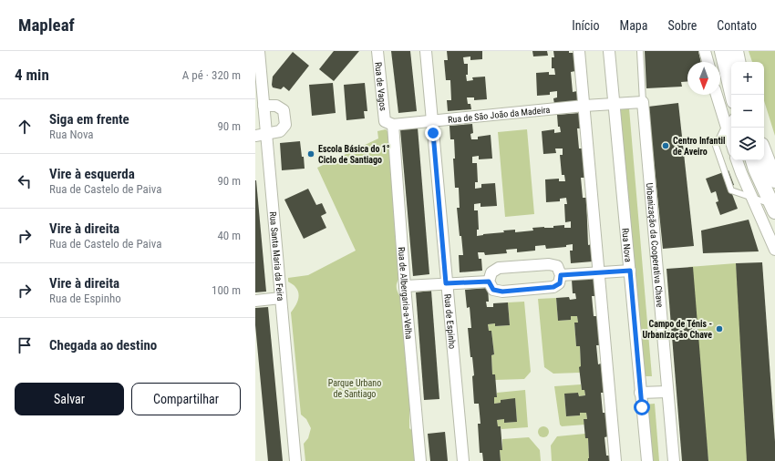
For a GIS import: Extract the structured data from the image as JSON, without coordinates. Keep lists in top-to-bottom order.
{
  "streets": {
    "street": [
      "Rua de Vagos",
      "Rua de São João da Madeira",
      "Rua Nova",
      "Urbanização da Cooperativa Chave",
      "Rua Santa Maria da Feira",
      "Rua de Albergaria-a-Velha",
      "Rua de Espinho"
    ]
  },
  "crossings": [
    ["Rua de Vagos", "Rua de São João da Madeira"],
    ["Rua de Vagos", "Rua de Albergaria-a-Velha"],
    ["Rua de São João da Madeira", "Rua Nova"],
    ["Rua de São João da Madeira", "Rua de Albergaria-a-Velha"],
    ["Rua de São João da Madeira", "Rua de Espinho"]
  ],
  "parks": ["Parque Urbano de Santiago"],
  "places": ["Centro Infantil de Aveiro", "Escola Básica do 1° Ciclo de Santiago", "Campo de Ténis - Urbanização Chave"],
  "north": "bottom",
  "page": {
    "header": "Mapleaf",
    "nav": [
      "Início",
      "Mapa",
      "Sobre",
      "Contato"
    ],
    "heading": ["4 min", "A pé · 320 m"],
    "map_buttons": ["+", "−"],
    "list": [
      ["Siga em frente", "Rua Nova", "90 m"],
      ["Vire à esquerda", "Rua de Castelo de Paiva", "90 m"],
      ["Vire à direita", "Rua de Castelo de Paiva", "40 m"],
      ["Vire à direita", "Rua de Espinho", "100 m"],
      "Chegada ao destino"
    ],
    "buttons": ["Salvar", "Compartilhar"]
  }
}
